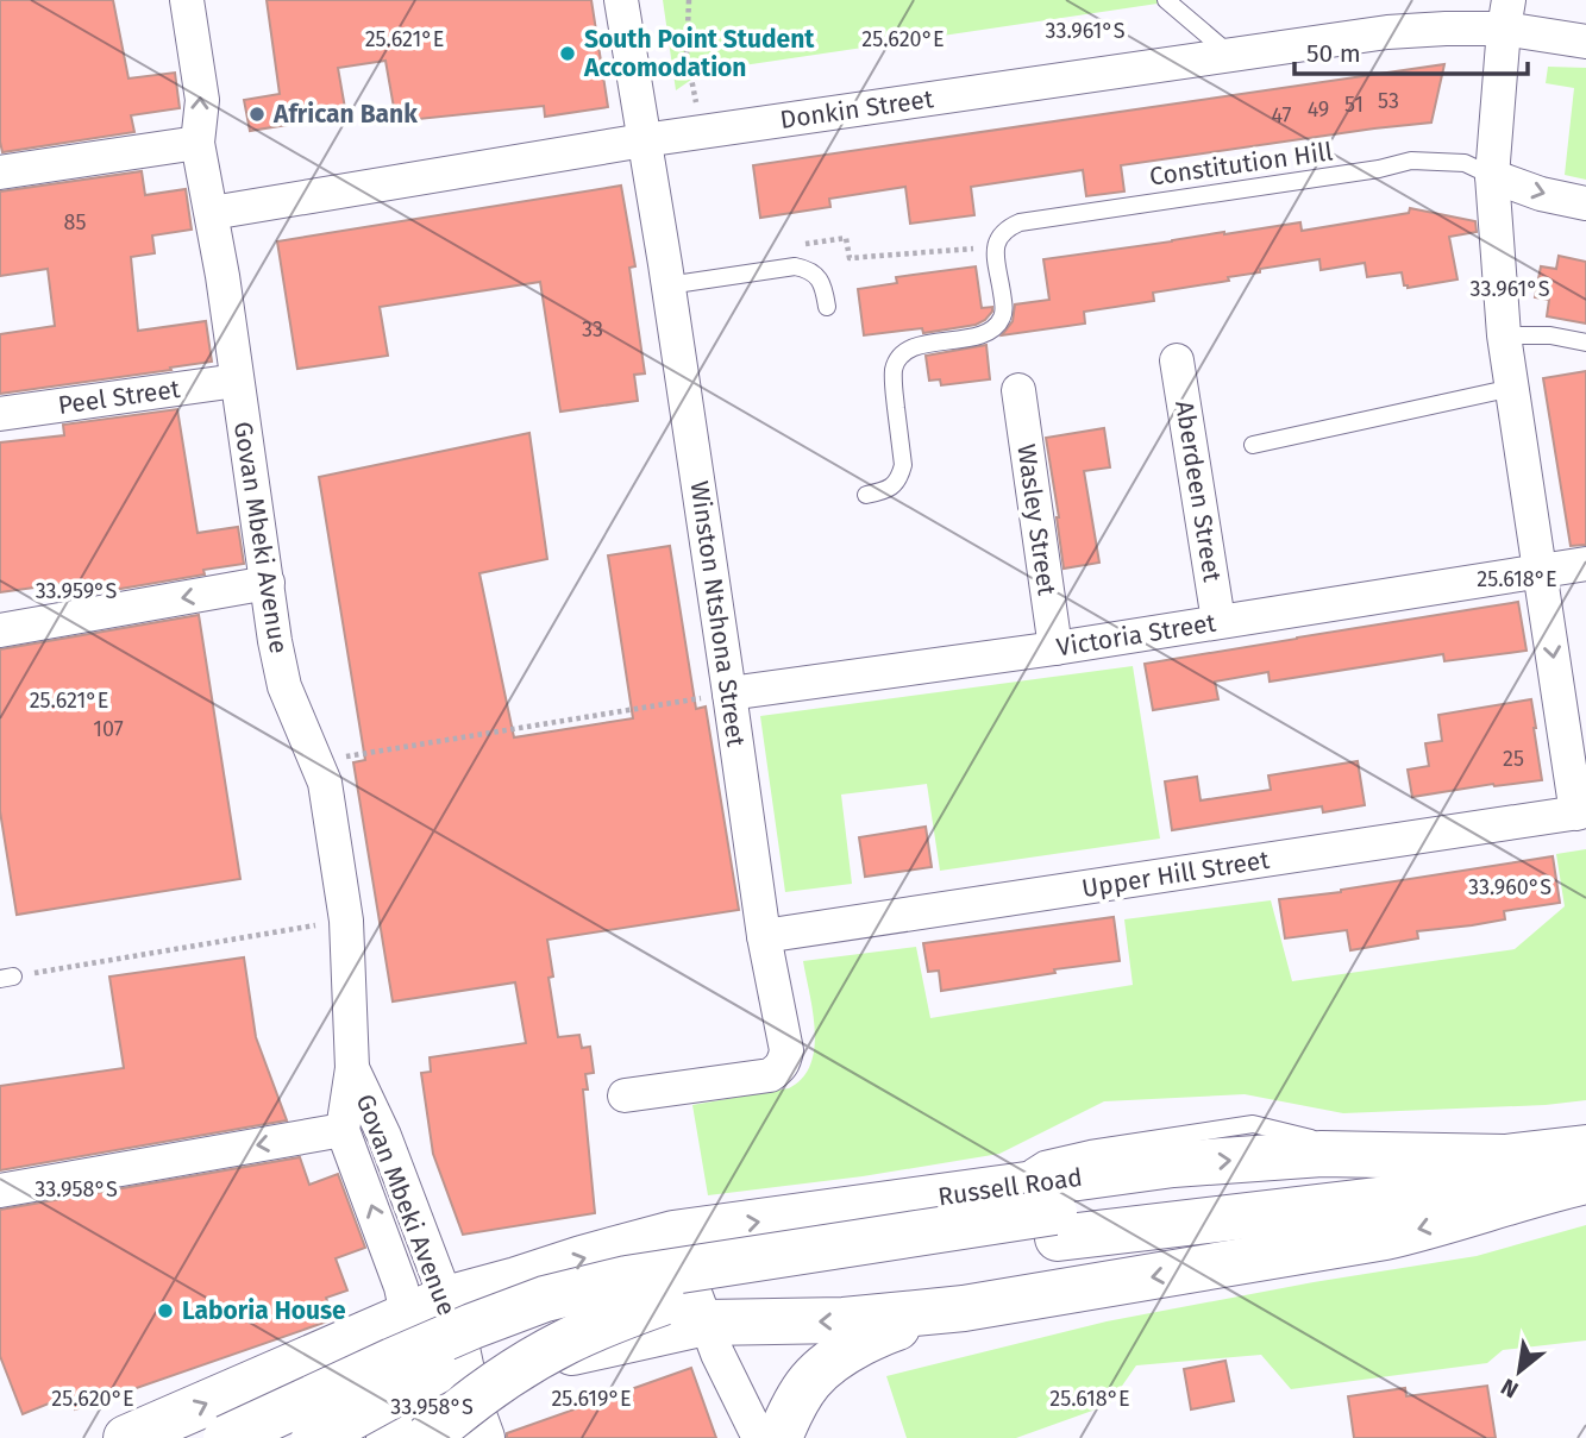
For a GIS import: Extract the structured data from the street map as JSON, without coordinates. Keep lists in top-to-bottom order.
{
  "streets": {
    "main road": ["Govan Mbeki Avenue", "Russell Road"],
    "street": [
      "Donkin Street",
      "Peel Street",
      "Aberdeen Street",
      "Wasley Street",
      "Winston Ntshona Street",
      "Victoria Street",
      "Upper Hill Street"
    ],
    "lane": ["Constitution Hill"]
  },
  "crossings": [
    ["Donkin Street", "Govan Mbeki Avenue"],
    ["Donkin Street", "Winston Ntshona Street"],
    ["Peel Street", "Govan Mbeki Avenue"],
    ["Aberdeen Street", "Victoria Street"],
    ["Wasley Street", "Victoria Street"],
    ["Govan Mbeki Avenue", "Russell Road"],
    ["Winston Ntshona Street", "Victoria Street"],
    ["Winston Ntshona Street", "Upper Hill Street"]
  ],
  "places": ["South Point Student Accomodation", "African Bank", "Laboria House"],
  "house_numbers": [
    "53",
    "51",
    "49",
    "47",
    "85",
    "33",
    "107",
    "25"
  ],
  "scale_bar": "50 m",
  "north": "bottom left",
  "coordinates": [
    "33.961°S",
    "25.621°E",
    "25.620°E",
    "25.618°E",
    "33.959°S",
    "33.960°S",
    "33.958°S",
    "25.619°E"
  ]
}
